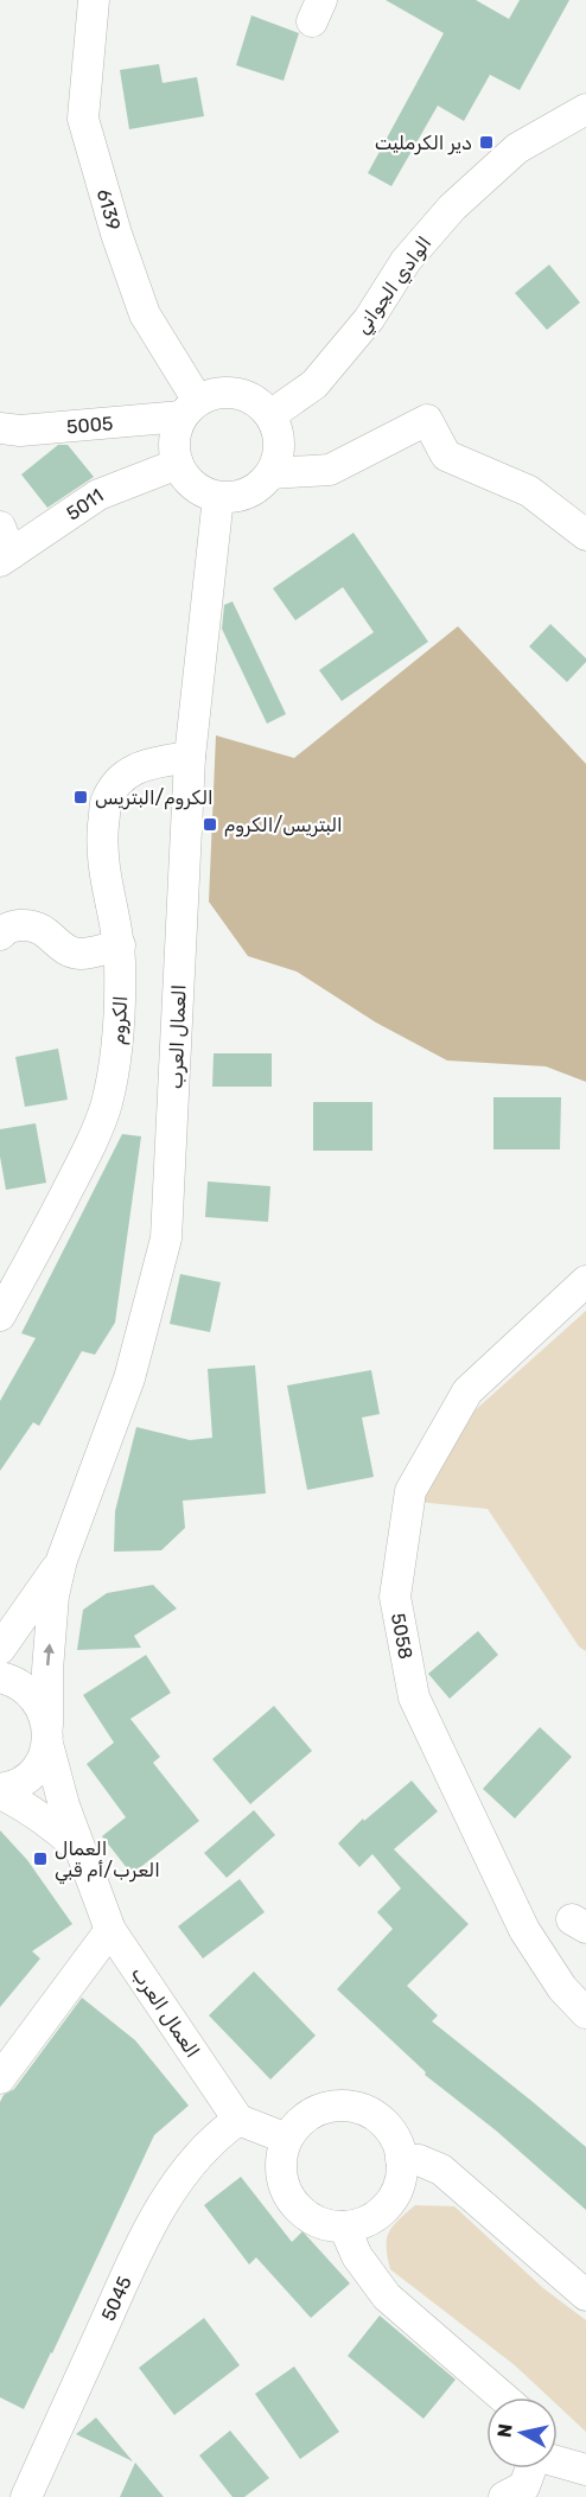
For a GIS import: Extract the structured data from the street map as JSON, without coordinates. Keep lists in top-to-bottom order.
{
  "streets": {
    "street": [
      "6139",
      "الوادي الجواني",
      "5005",
      "5011",
      "الكروم",
      "العمال العرب",
      "5058",
      "5045"
    ]
  },
  "crossings": [
    ["6139", "الوادي الجواني"],
    ["6139", "5005"],
    ["6139", "5011"],
    ["6139", "العمال العرب"],
    ["الوادي الجواني", "5005"],
    ["الوادي الجواني", "5011"],
    ["الوادي الجواني", "العمال العرب"],
    ["5005", "5011"],
    ["5005", "العمال العرب"],
    ["5011", "العمال العرب"],
    ["الكروم", "العمال العرب"],
    ["العمال العرب", "5045"]
  ],
  "places": {
    "transit": [
      "دير الكرمليت",
      "الكروم/البتريس",
      "البتريس/الكروم",
      "العمال العرب/أم قبي"
    ]
  },
  "north": "left"
}
